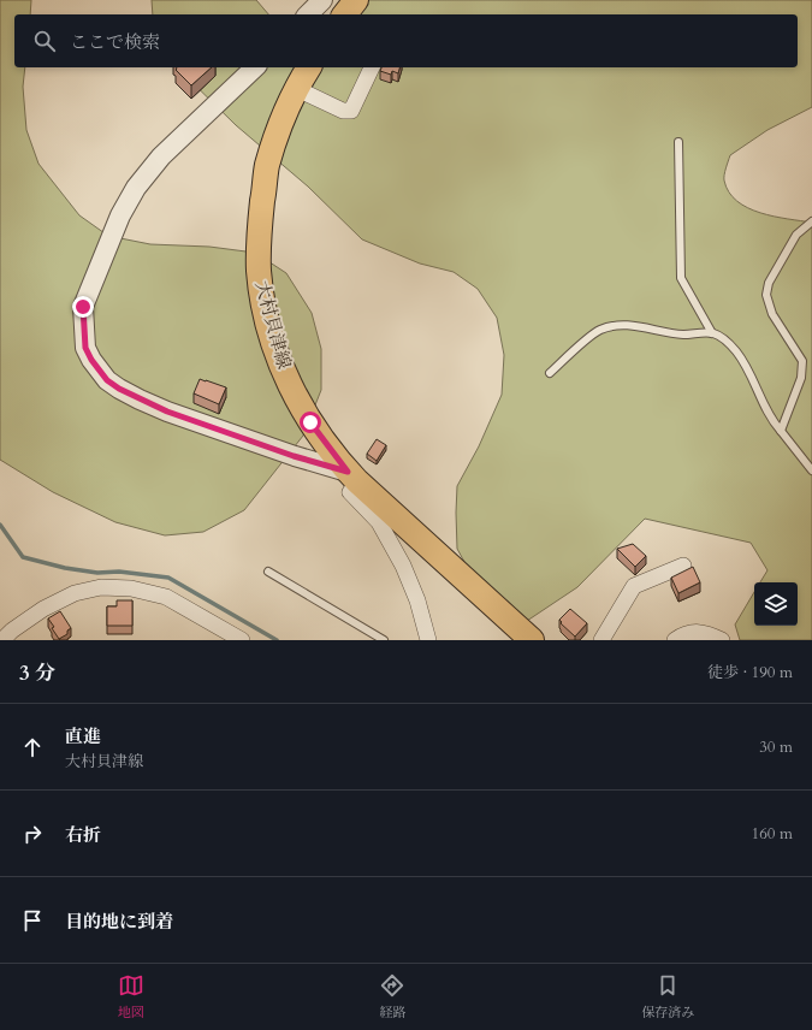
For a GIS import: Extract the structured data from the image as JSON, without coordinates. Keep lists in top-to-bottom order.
{
  "streets": {
    "main road": ["大村貝津線"]
  },
  "page": {
    "search": "ここで検索",
    "heading": ["3 分", "徒歩 · 190 m"],
    "list": [
      ["直進", "大村貝津線", "30 m"],
      ["右折", "160 m"],
      "目的地に到着"
    ],
    "nav": ["地図", "経路", "保存済み"]
  }
}
